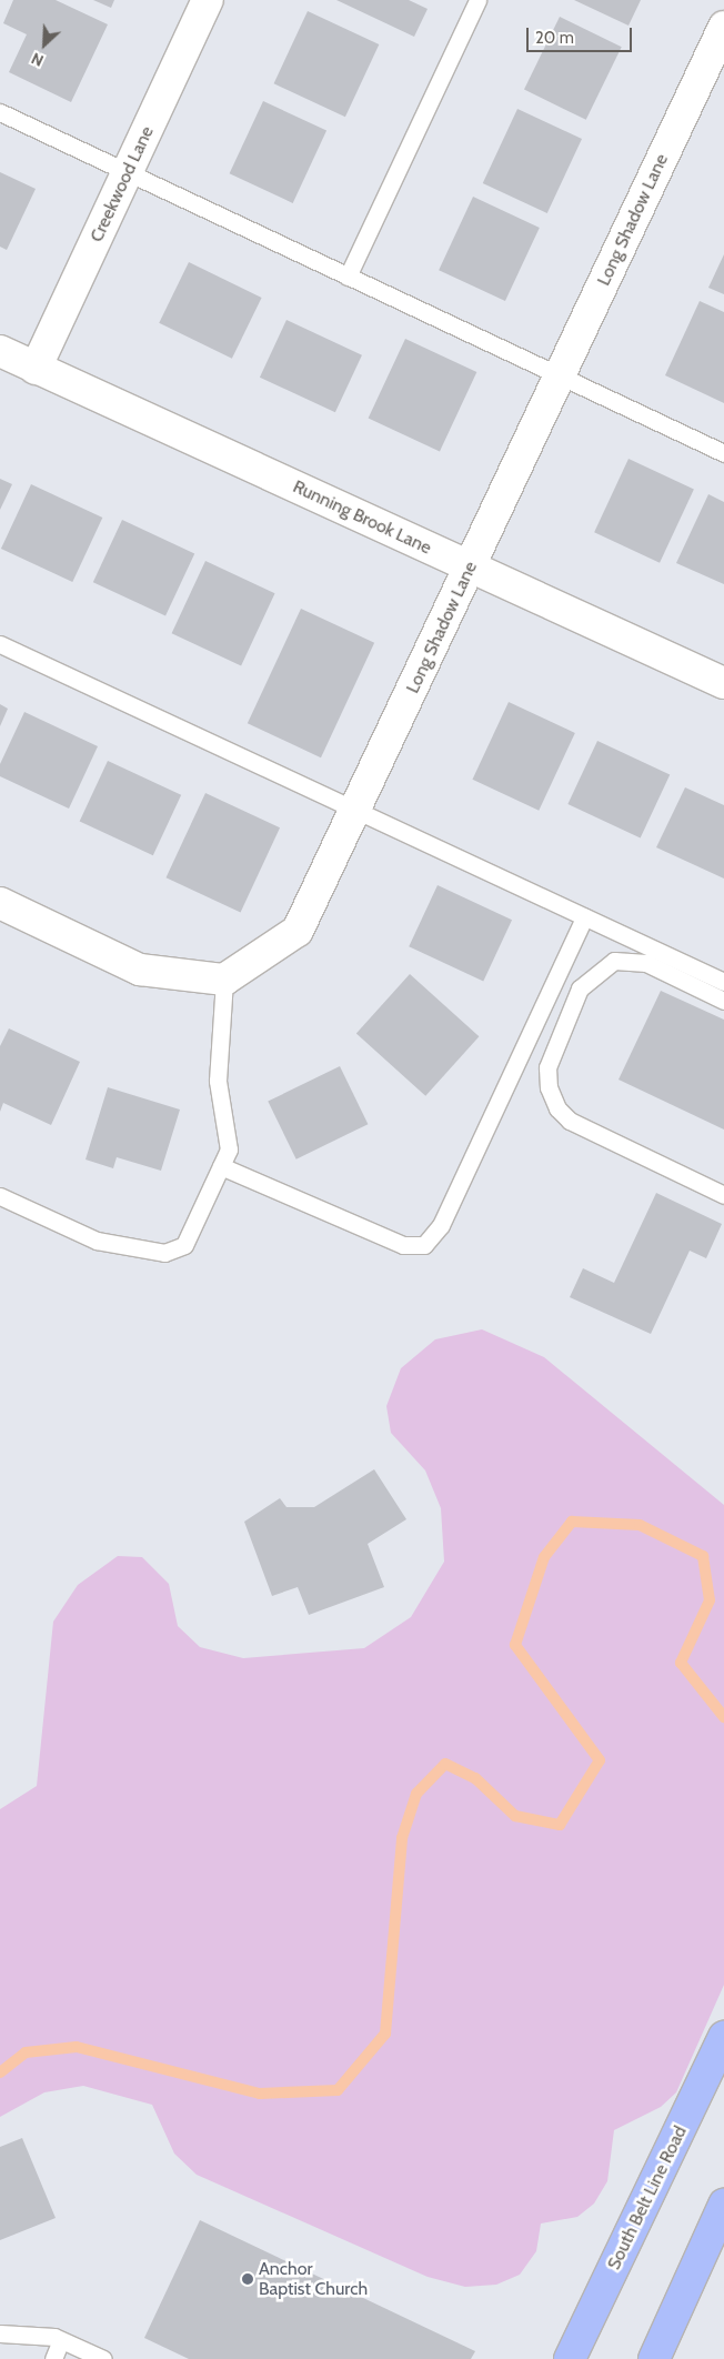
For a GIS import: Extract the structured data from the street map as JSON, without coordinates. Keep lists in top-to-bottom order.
{
  "streets": {
    "main road": ["South Belt Line Road"],
    "street": ["Creekwood Lane", "Long Shadow Lane", "Running Brook Lane"]
  },
  "crossings": [
    ["Creekwood Lane", "Running Brook Lane"],
    ["Long Shadow Lane", "Running Brook Lane"]
  ],
  "places": ["Anchor Baptist Church"],
  "scale_bar": "20 m",
  "north": "bottom left"
}
